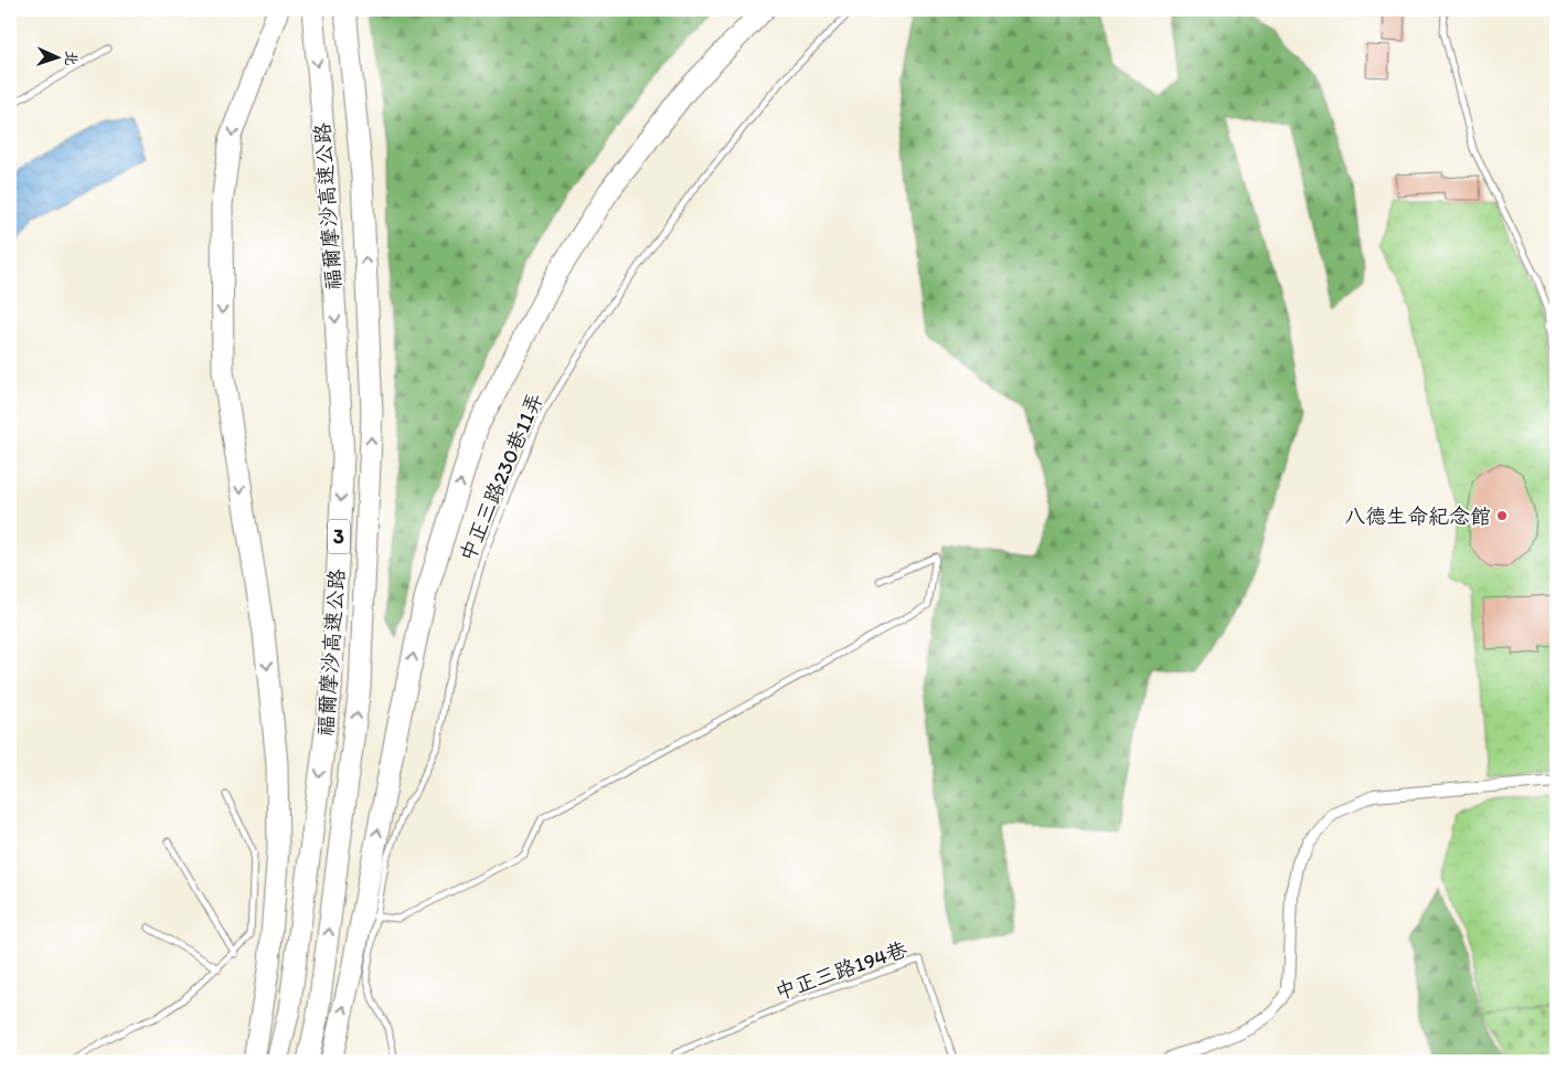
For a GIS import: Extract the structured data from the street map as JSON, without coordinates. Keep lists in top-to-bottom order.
{
  "streets": {
    "highway": ["福爾摩沙高速公路", "3"],
    "lane": ["中正三路230巷11弄", "中正三路194巷"]
  },
  "places": ["八德生命紀念館"],
  "north": "right"
}
